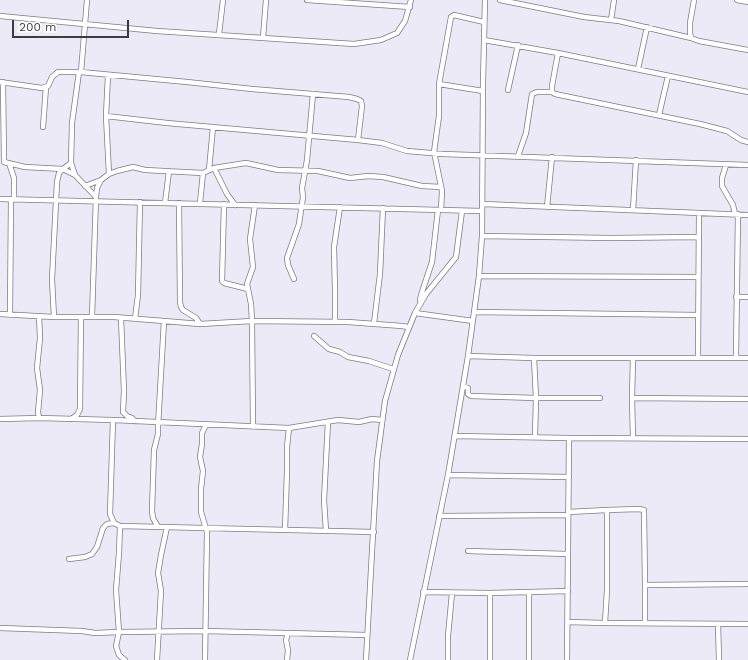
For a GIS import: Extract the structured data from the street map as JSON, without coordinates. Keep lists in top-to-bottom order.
{
  "scale_bar": "200 m"
}
